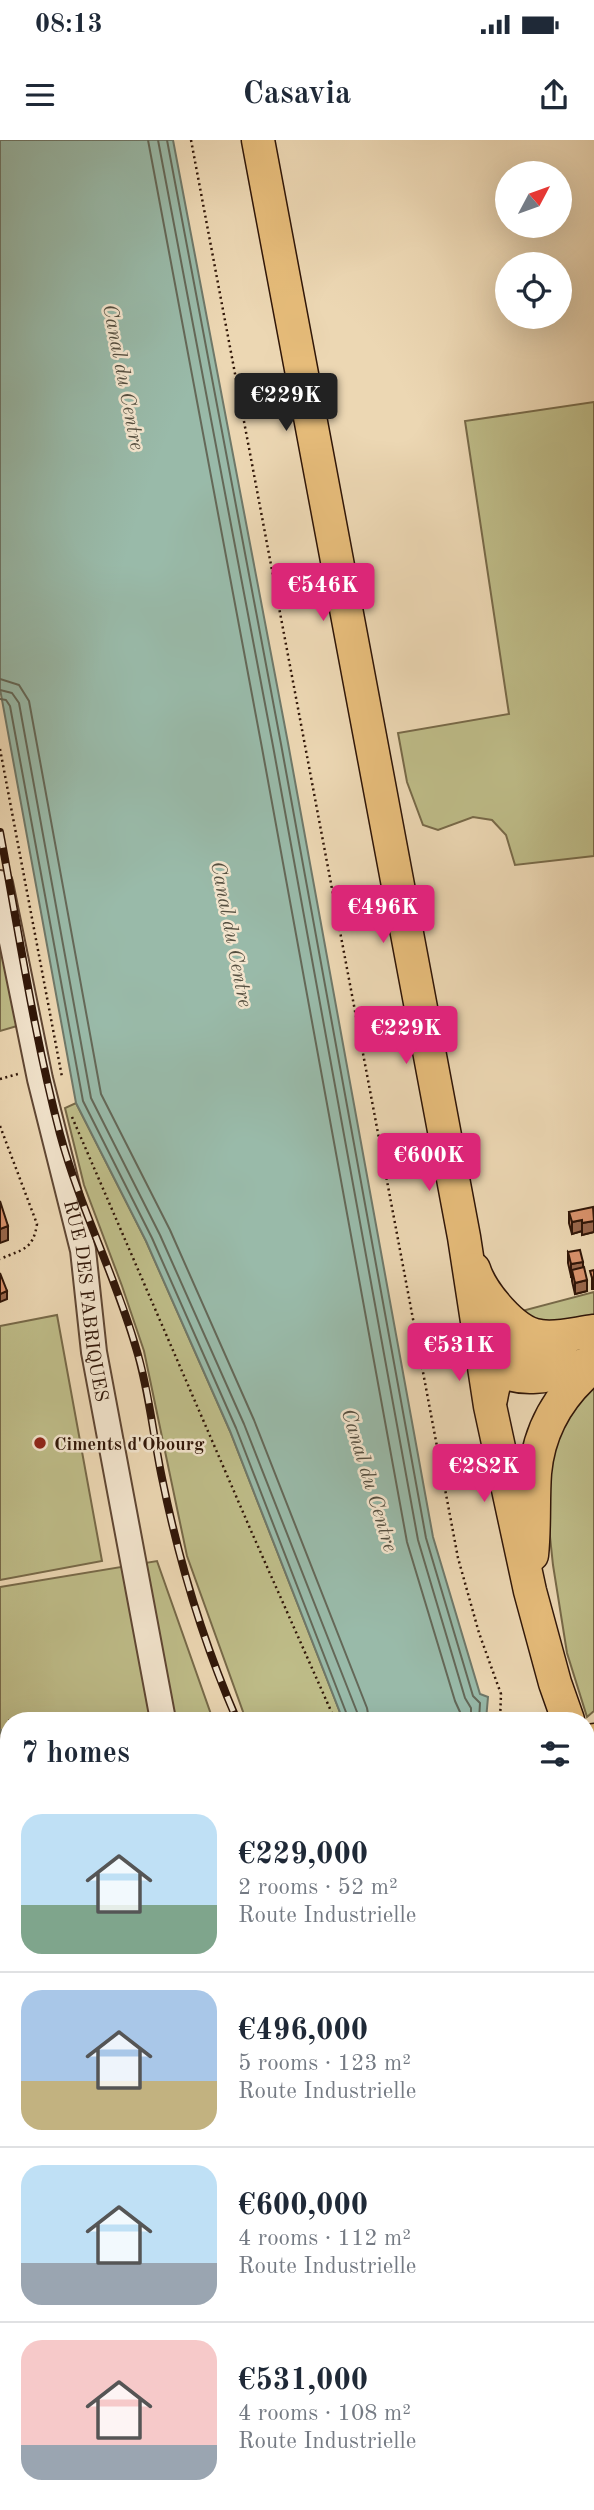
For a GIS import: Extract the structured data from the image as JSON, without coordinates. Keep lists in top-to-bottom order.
{
  "streets": {
    "street": ["RUE DES FABRIQUES"]
  },
  "water": ["Canal du Centre"],
  "places": ["Ciments d'Obourg"],
  "north": "top right",
  "page": {
    "status": "08:13",
    "header": "Casavia",
    "price": [
      "€229K",
      "€546K",
      "€496K",
      "€229K",
      "€600K",
      "€531K",
      "€282K"
    ],
    "heading": "7 homes",
    "list": [
      {
        "name": "€229,000",
        "note": "2 rooms · 52 m² · Route Industrielle"
      },
      {
        "name": "€496,000",
        "note": "5 rooms · 123 m² · Route Industrielle"
      },
      {
        "name": "€600,000",
        "note": "4 rooms · 112 m² · Route Industrielle"
      },
      {
        "name": "€531,000",
        "note": "4 rooms · 108 m² · Route Industrielle"
      }
    ]
  }
}
